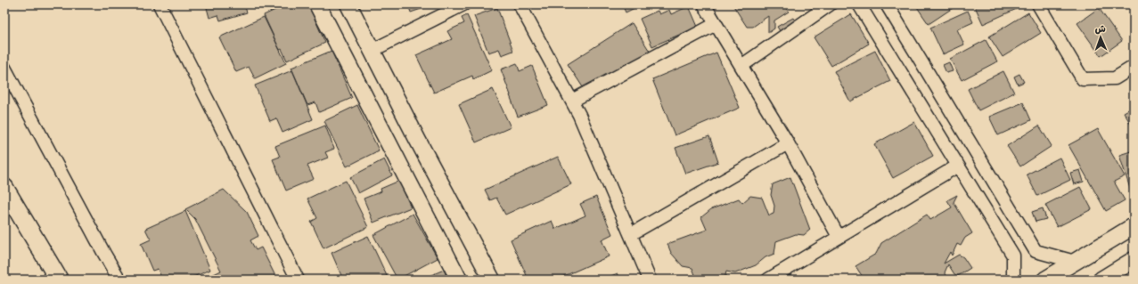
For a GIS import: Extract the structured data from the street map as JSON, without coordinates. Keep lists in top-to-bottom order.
{
  "north": "top"
}
